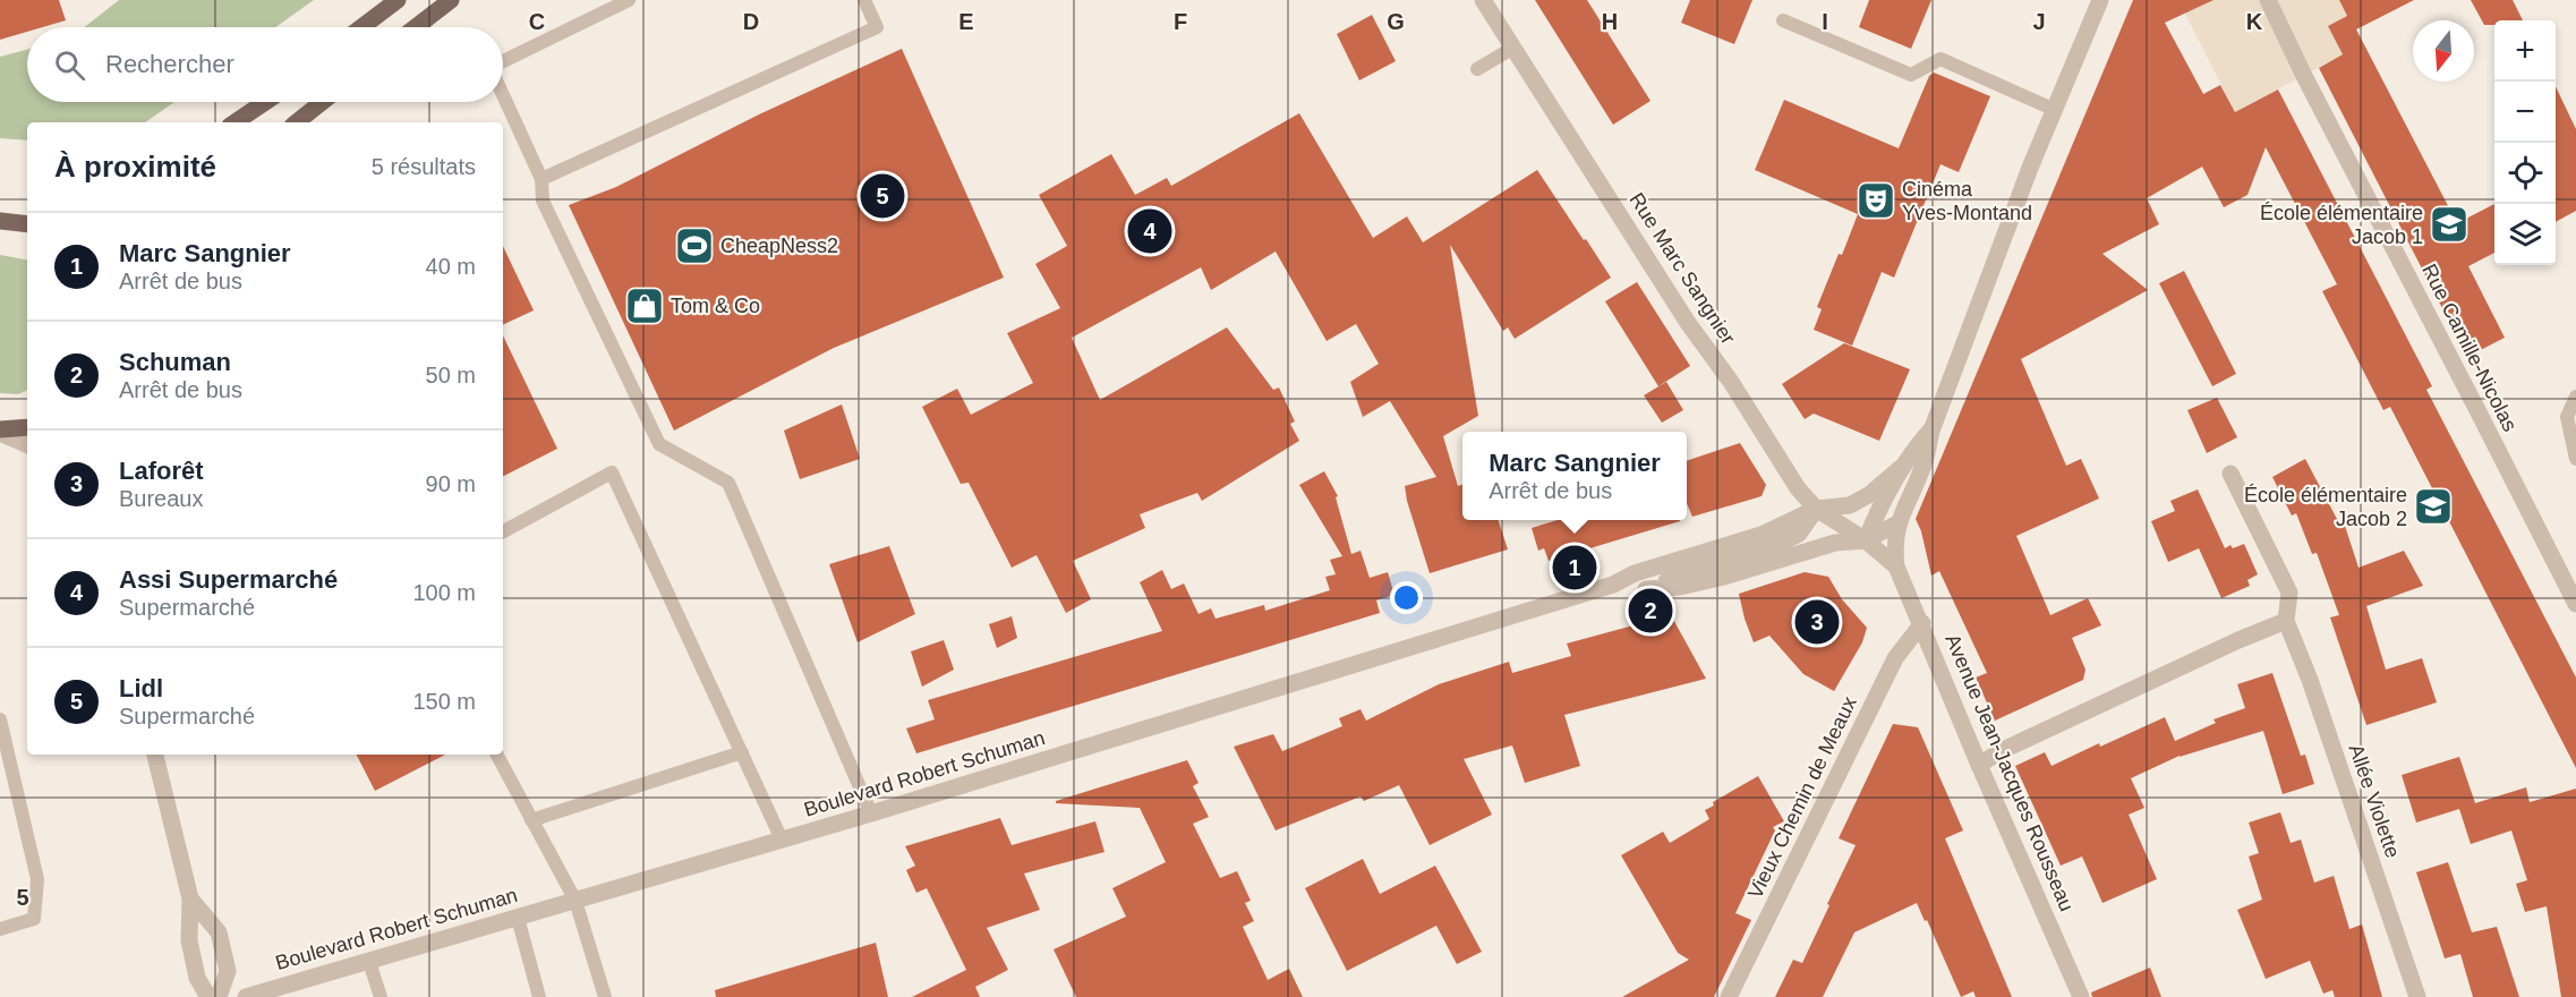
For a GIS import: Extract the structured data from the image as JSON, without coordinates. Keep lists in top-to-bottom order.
{
  "streets": {
    "street": [
      "Rue Marc Sangnier",
      "Rue Camille-Nicolas",
      "Avenue Jean-Jacques Rousseau",
      "Boulevard Robert Schuman",
      "Vieux Chemin de Meaux",
      "Allée Violette"
    ]
  },
  "crossings": [
    ["Rue Marc Sangnier", "Avenue Jean-Jacques Rousseau"],
    ["Rue Marc Sangnier", "Boulevard Robert Schuman"],
    ["Avenue Jean-Jacques Rousseau", "Boulevard Robert Schuman"],
    ["Avenue Jean-Jacques Rousseau", "Vieux Chemin de Meaux"]
  ],
  "places": {
    "theatre": ["Cinéma Yves-Montand"],
    "school or university": ["École élémentaire Jacob 1", "École élémentaire Jacob 2"],
    "sports": ["CheapNess2"],
    "shop": ["Tom & Co"]
  },
  "north": "bottom",
  "page": {
    "map_buttons": ["+", "−"],
    "search": "Rechercher",
    "heading": ["À proximité", "5 résultats"],
    "pins": [
      "5",
      "4",
      "1",
      "2",
      "3"
    ],
    "list": [
      {
        "mark": "1",
        "name": "Marc Sangnier",
        "note": "Arrêt de bus",
        "value": "40 m"
      },
      {
        "mark": "2",
        "name": "Schuman",
        "note": "Arrêt de bus",
        "value": "50 m"
      },
      {
        "mark": "3",
        "name": "Laforêt",
        "note": "Bureaux",
        "value": "90 m"
      },
      {
        "mark": "4",
        "name": "Assi Supermarché",
        "note": "Supermarché",
        "value": "100 m"
      },
      {
        "mark": "5",
        "name": "Lidl",
        "note": "Supermarché",
        "value": "150 m"
      }
    ],
    "popup": ["Marc Sangnier", "Arrêt de bus"]
  },
  "grid": {
    "columns": [
      "C",
      "D",
      "E",
      "F",
      "G",
      "H",
      "I",
      "J",
      "K"
    ],
    "rows": ["5"]
  }
}
